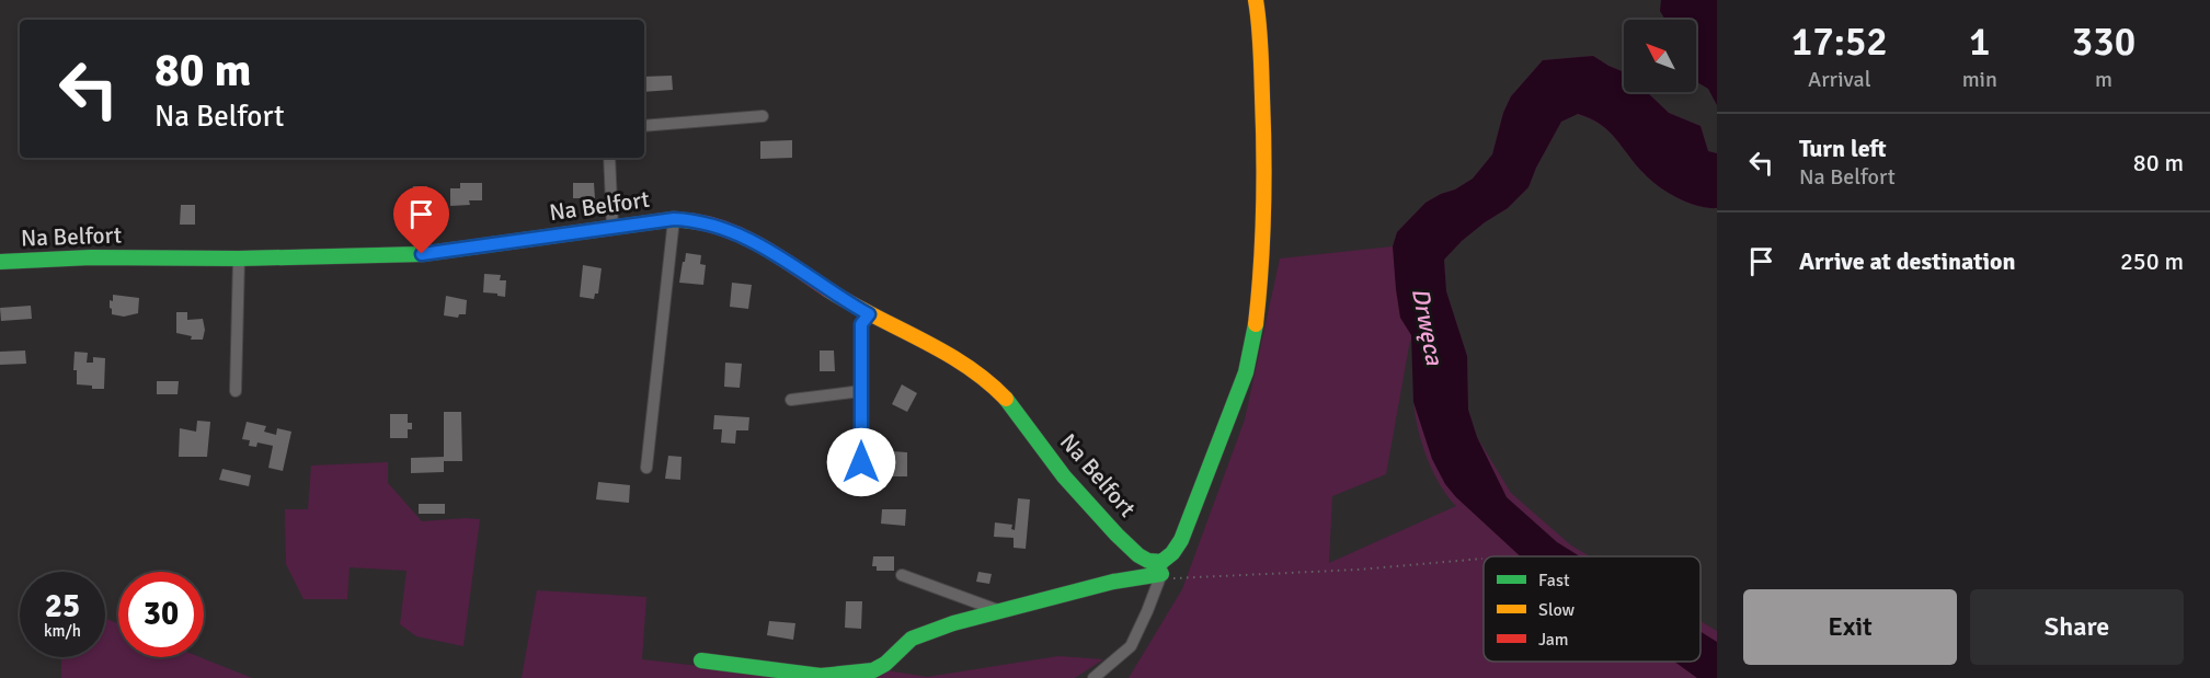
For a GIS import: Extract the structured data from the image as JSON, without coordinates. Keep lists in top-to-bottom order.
{
  "streets": {
    "street": ["Na Belfort"]
  },
  "water": ["Drwęca"],
  "legend": ["Fast", "Slow", "Jam"],
  "north": "top left",
  "page": {
    "eta": [
      "17:52",
      "Arrival",
      "1",
      "min",
      "330",
      "m"
    ],
    "turn": ["80 m", "Na Belfort"],
    "list": [
      {
        "name": "Turn left",
        "note": "Na Belfort",
        "value": "80 m"
      },
      {
        "name": "Arrive at destination",
        "value": "250 m"
      }
    ],
    "speed": "25 km/h",
    "limit": "30",
    "buttons": ["Exit", "Share"]
  }
}
